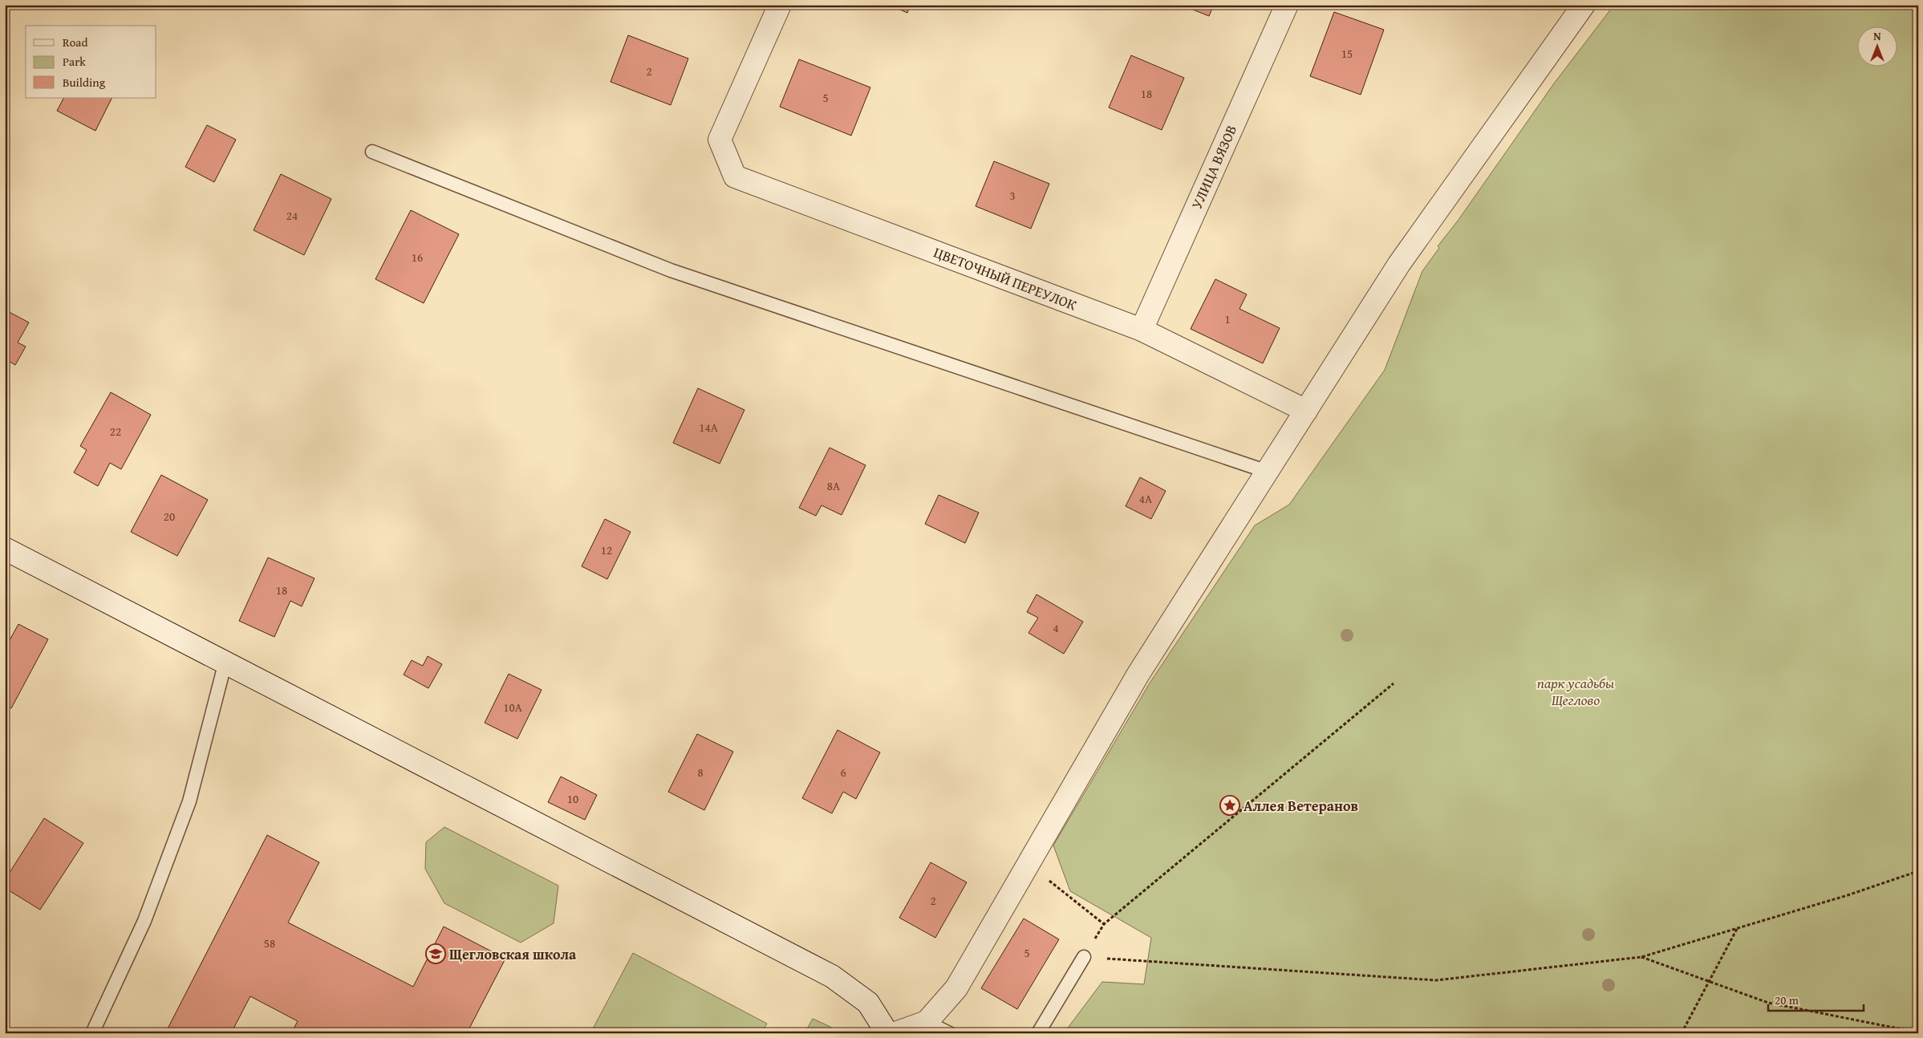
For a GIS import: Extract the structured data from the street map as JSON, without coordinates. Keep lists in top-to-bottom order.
{
  "streets": {
    "street": ["УЛИЦА ВЯЗОВ", "ЦВЕТОЧНЫЙ ПЕРЕУЛОК"]
  },
  "crossings": [
    ["УЛИЦА ВЯЗОВ", "ЦВЕТОЧНЫЙ ПЕРЕУЛОК"]
  ],
  "parks": ["парк усадьбы Щеглово"],
  "places": {
    "place": ["Аллея Ветеранов"],
    "school or university": ["Щегловская школа"]
  },
  "house_numbers": [
    "15",
    "2",
    "18",
    "5",
    "3",
    "24",
    "16",
    "1",
    "14А",
    "22",
    "8А",
    "4А",
    "20",
    "12",
    "18",
    "4",
    "10А",
    "8",
    "6",
    "10",
    "2",
    "58",
    "5"
  ],
  "legend": ["Road", "Park", "Building"],
  "scale_bar": "20 m",
  "north": "top"
}
